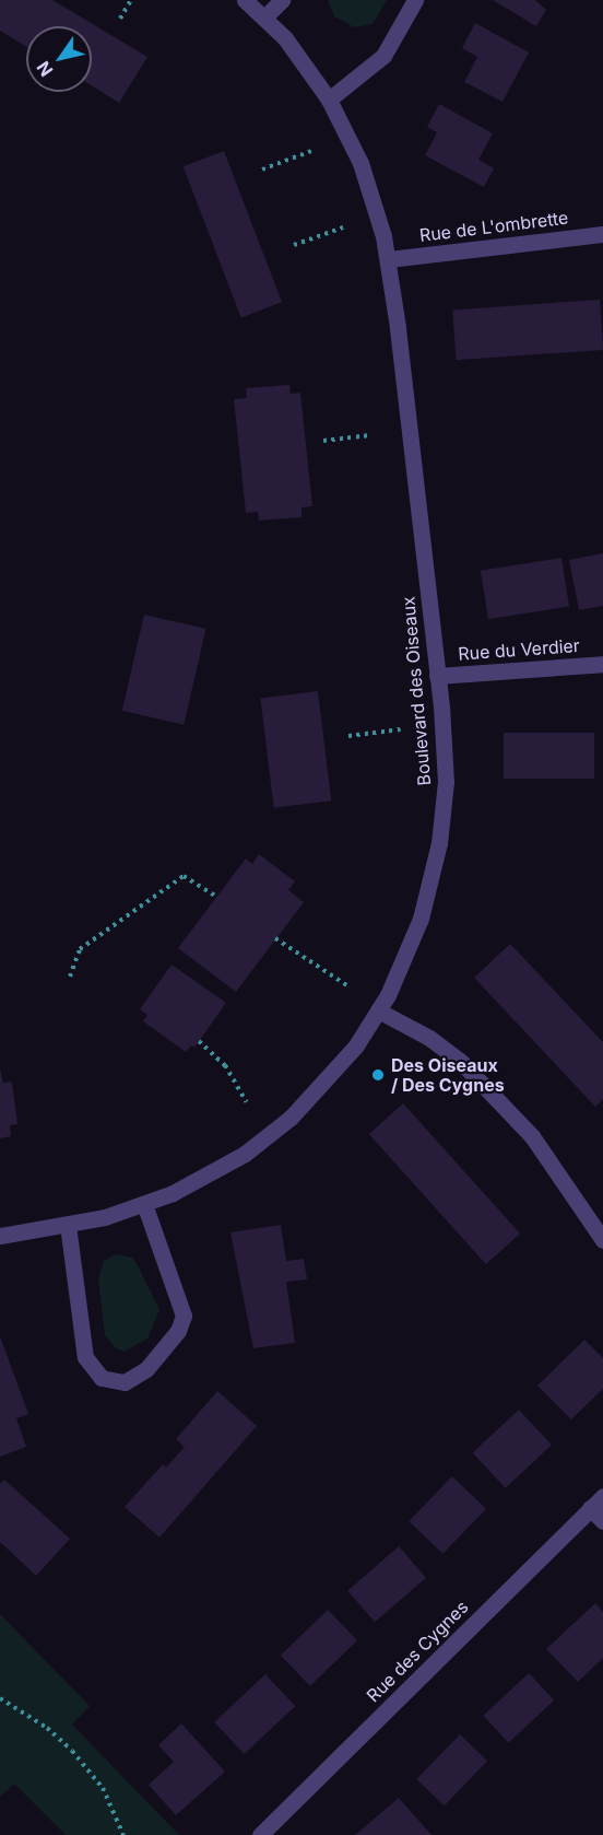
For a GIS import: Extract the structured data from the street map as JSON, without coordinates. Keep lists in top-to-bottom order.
{
  "streets": {
    "street": [
      "Rue de L'ombrette",
      "Rue du Verdier",
      "Boulevard des Oiseaux",
      "Rue des Cygnes"
    ]
  },
  "crossings": [
    ["Rue de L'ombrette", "Boulevard des Oiseaux"],
    ["Rue du Verdier", "Boulevard des Oiseaux"]
  ],
  "places": ["Des Oiseaux / Des Cygnes"],
  "north": "bottom left"
}
